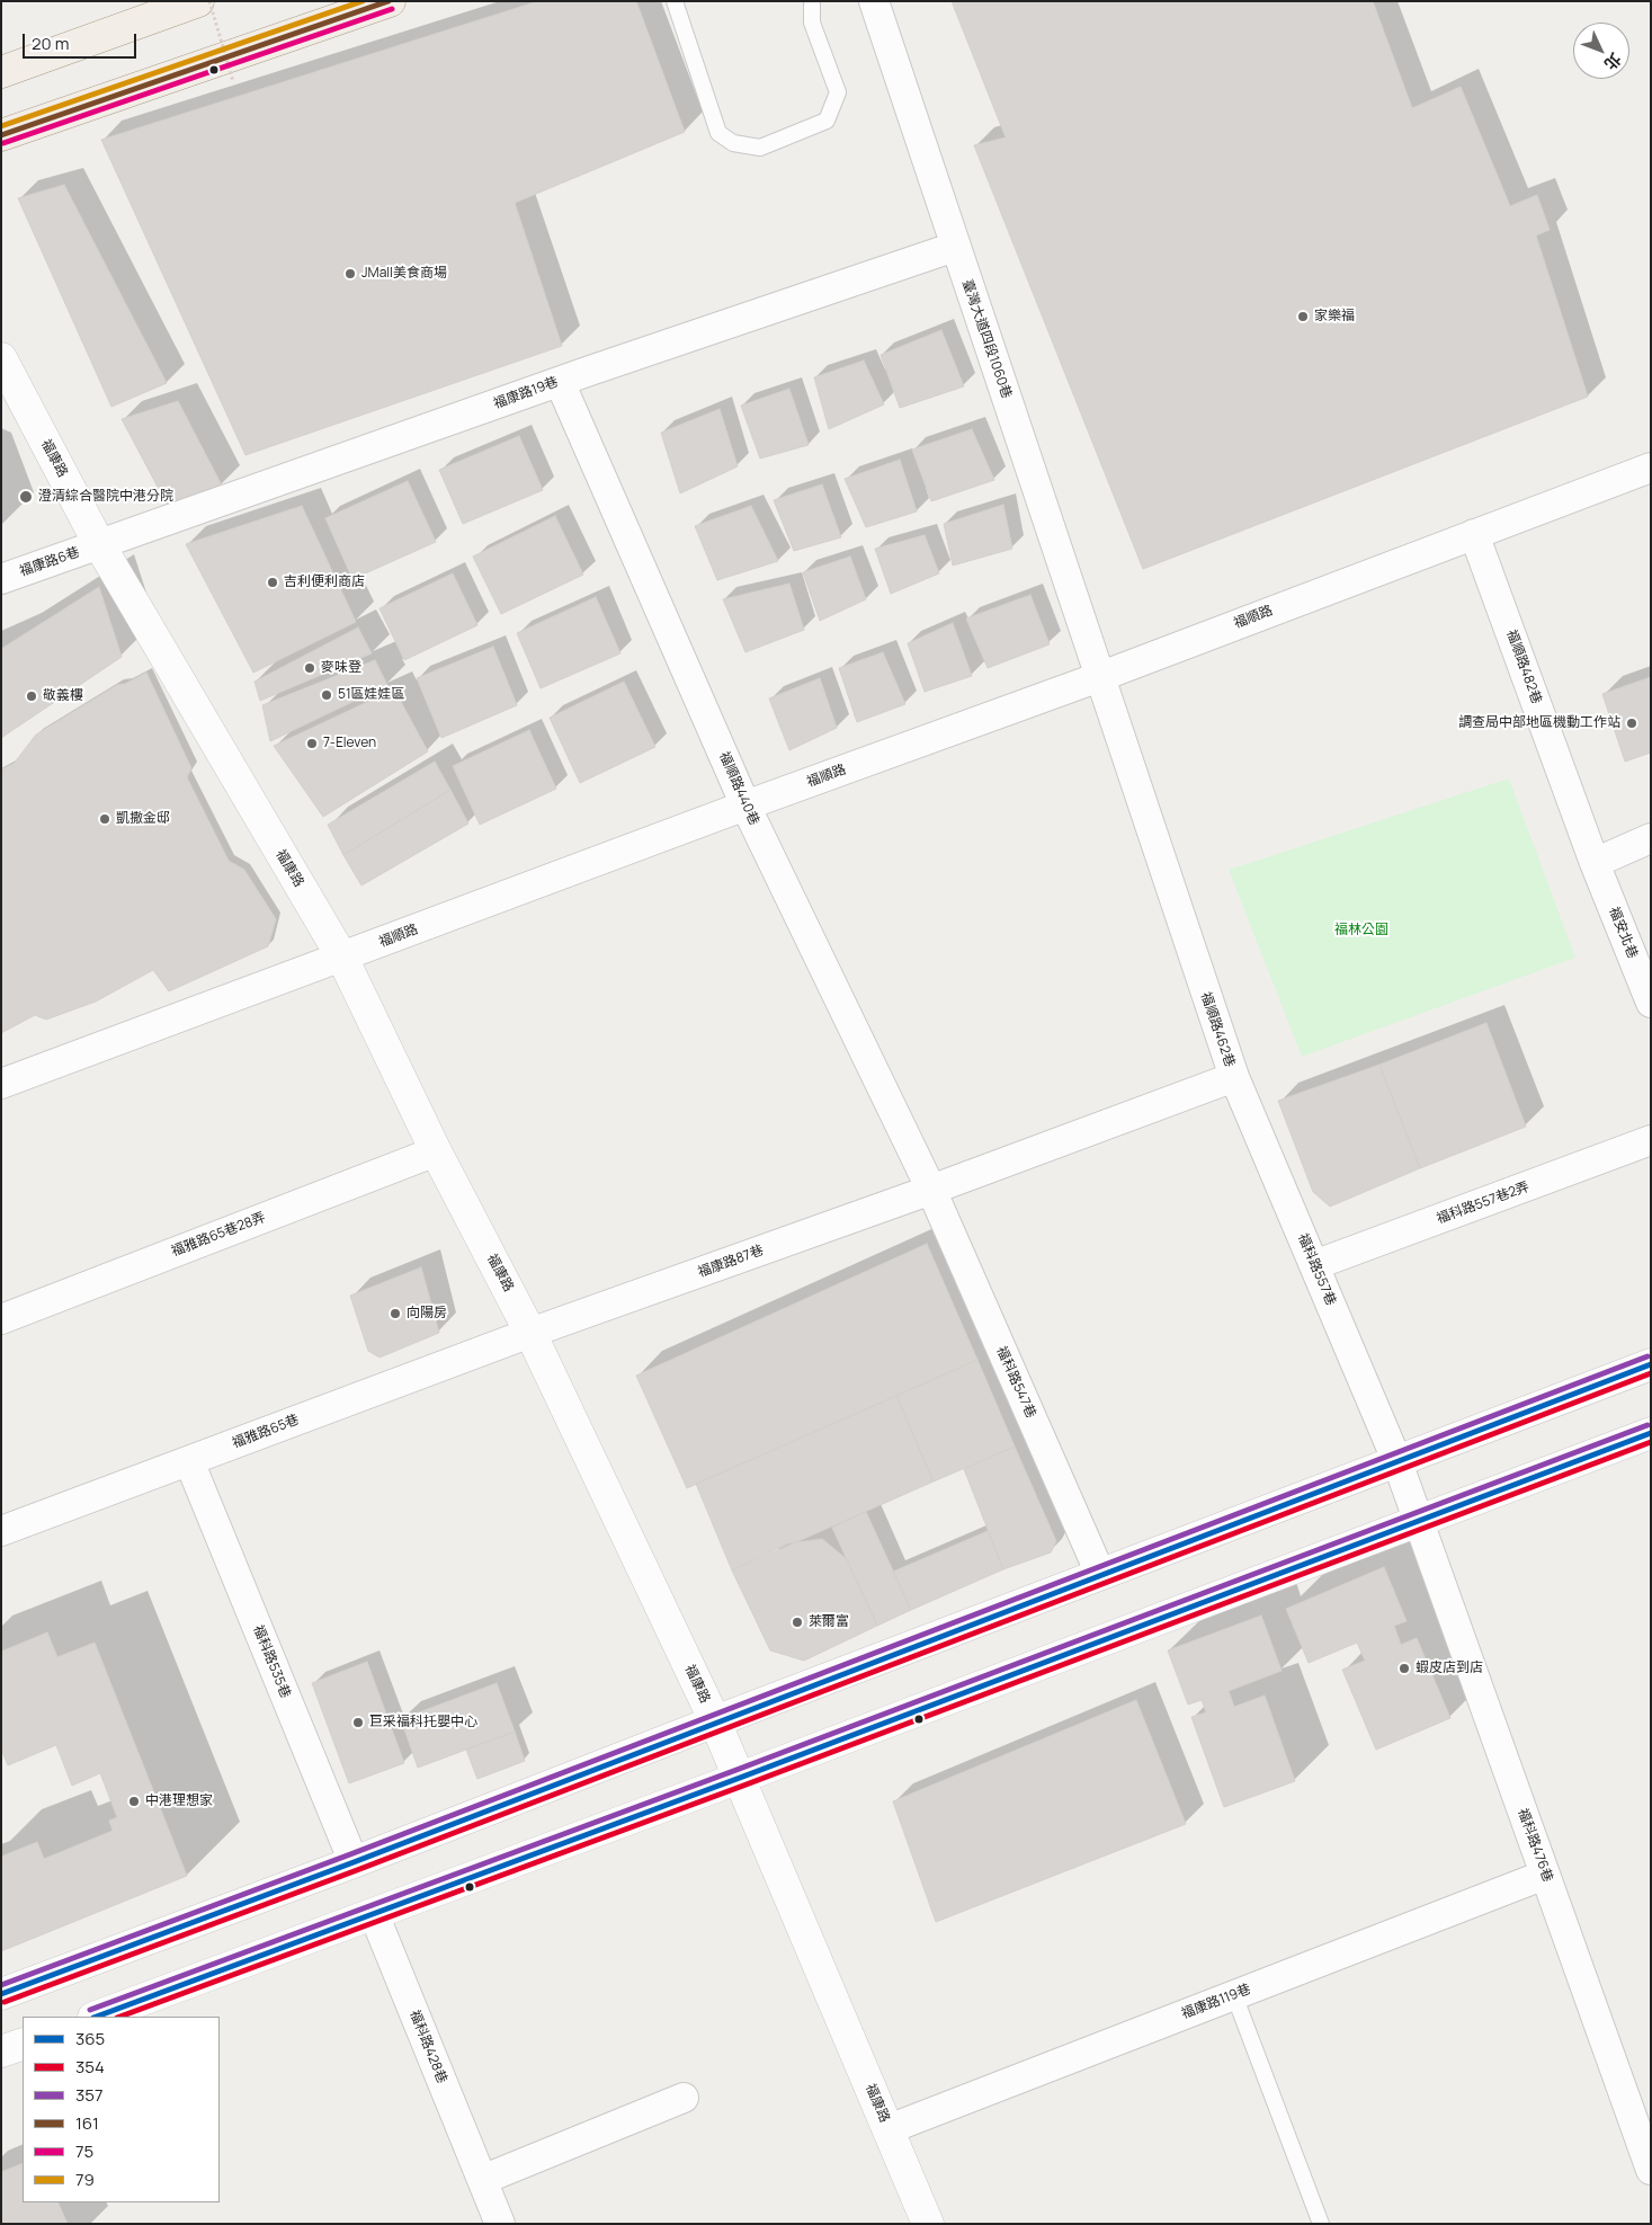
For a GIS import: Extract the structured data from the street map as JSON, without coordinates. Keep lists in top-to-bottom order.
{
  "streets": {
    "street": [
      "臺灣大道四段1060巷",
      "福康路19巷",
      "福康路",
      "福康路6巷",
      "福順路",
      "福順路482巷",
      "福順路440巷",
      "福安北巷",
      "福順路462巷",
      "福科路557巷2弄",
      "福雅路65巷28弄",
      "福康路87巷",
      "福科路557巷",
      "福科路547巷",
      "福雅路65巷",
      "福科路535巷",
      "福科路476巷",
      "福康路119巷",
      "福科路428巷"
    ]
  },
  "crossings": [
    ["臺灣大道四段1060巷", "福康路19巷"],
    ["臺灣大道四段1060巷", "福順路"],
    ["臺灣大道四段1060巷", "福順路462巷"],
    ["福康路19巷", "福康路"],
    ["福康路19巷", "福康路6巷"],
    ["福康路19巷", "福順路440巷"],
    ["福康路", "福康路6巷"],
    ["福康路", "福順路"],
    ["福康路", "福雅路65巷28弄"],
    ["福康路", "福康路87巷"],
    ["福康路", "福雅路65巷"],
    ["福康路", "福康路119巷"],
    ["福順路", "福順路482巷"],
    ["福順路", "福順路440巷"],
    ["福順路", "福順路462巷"],
    ["福順路482巷", "福安北巷"],
    ["福順路440巷", "福順路462巷"],
    ["福順路440巷", "福康路87巷"],
    ["福順路440巷", "福科路547巷"],
    ["福順路462巷", "福康路87巷"],
    ["福順路462巷", "福科路557巷"],
    ["福順路462巷", "福科路547巷"],
    ["福科路557巷2弄", "福科路557巷"],
    ["福康路87巷", "福科路547巷"],
    ["福康路87巷", "福雅路65巷"],
    ["福科路557巷", "福科路476巷"],
    ["福雅路65巷", "福科路535巷"],
    ["福科路476巷", "福康路119巷"]
  ],
  "parks": ["福林公園"],
  "places": [
    "JMall美食商場",
    "家樂福",
    "澄清綜合醫院中港分院",
    "吉利便利商店",
    "麥味登",
    "51區娃娃區",
    "敬義樓",
    "調查局中部地區機動工作站",
    "7-Eleven",
    "凱撒金邸",
    "向陽房",
    "萊爾富",
    "蝦皮店到店",
    "巨采福科托嬰中心",
    "中港理想家"
  ],
  "lines": [
    "transit line 161",
    "transit line 79",
    "transit line 75",
    "transit line 357",
    "transit line 365",
    "transit line 354"
  ],
  "legend": [
    "365",
    "354",
    "357",
    "161",
    "75",
    "79"
  ],
  "scale_bar": "20 m",
  "north": "bottom right"
}
